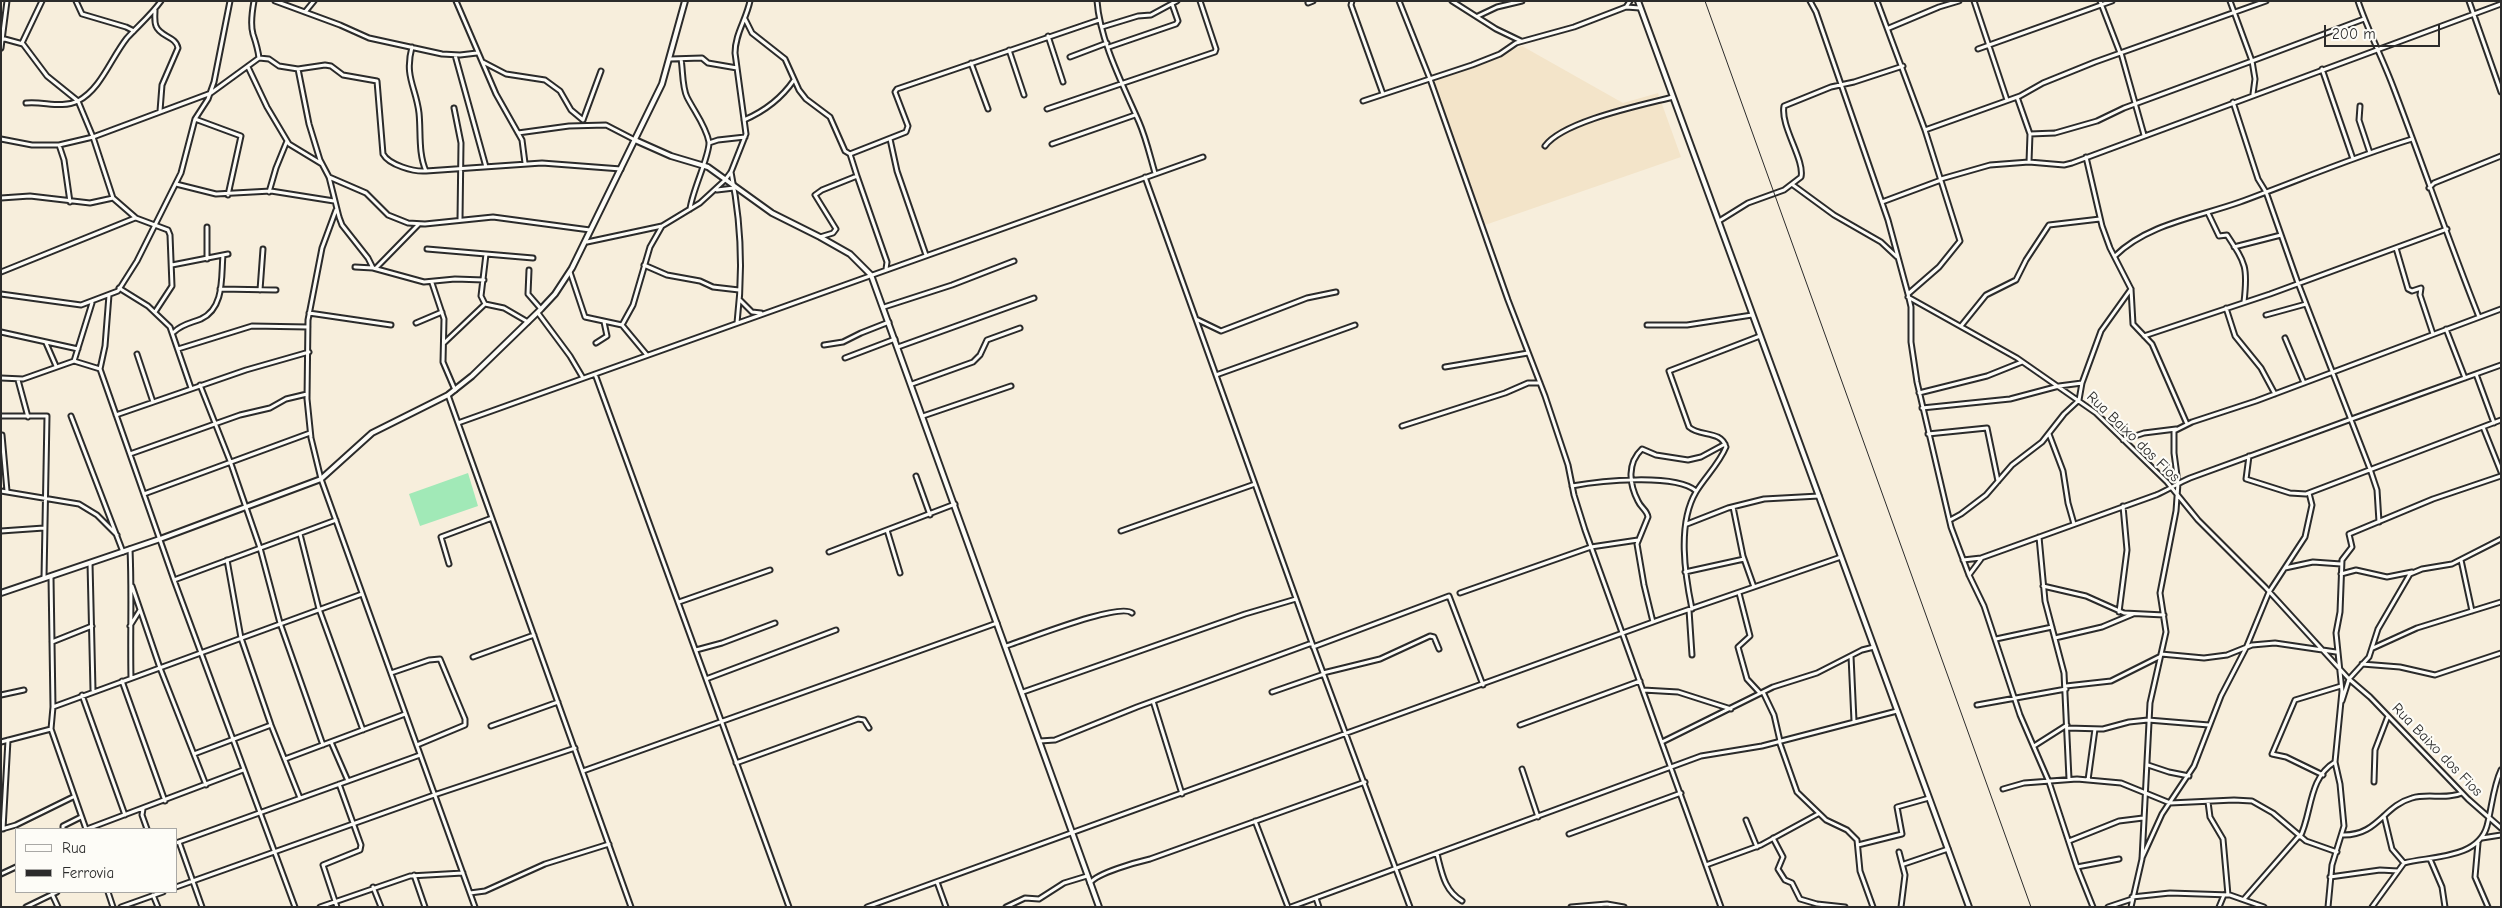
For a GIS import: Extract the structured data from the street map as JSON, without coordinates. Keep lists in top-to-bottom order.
{
  "streets": {
    "street": ["Rua Baixo dos Fios"]
  },
  "legend": ["Rua", "Ferrovia"],
  "scale_bar": "200 m"
}
